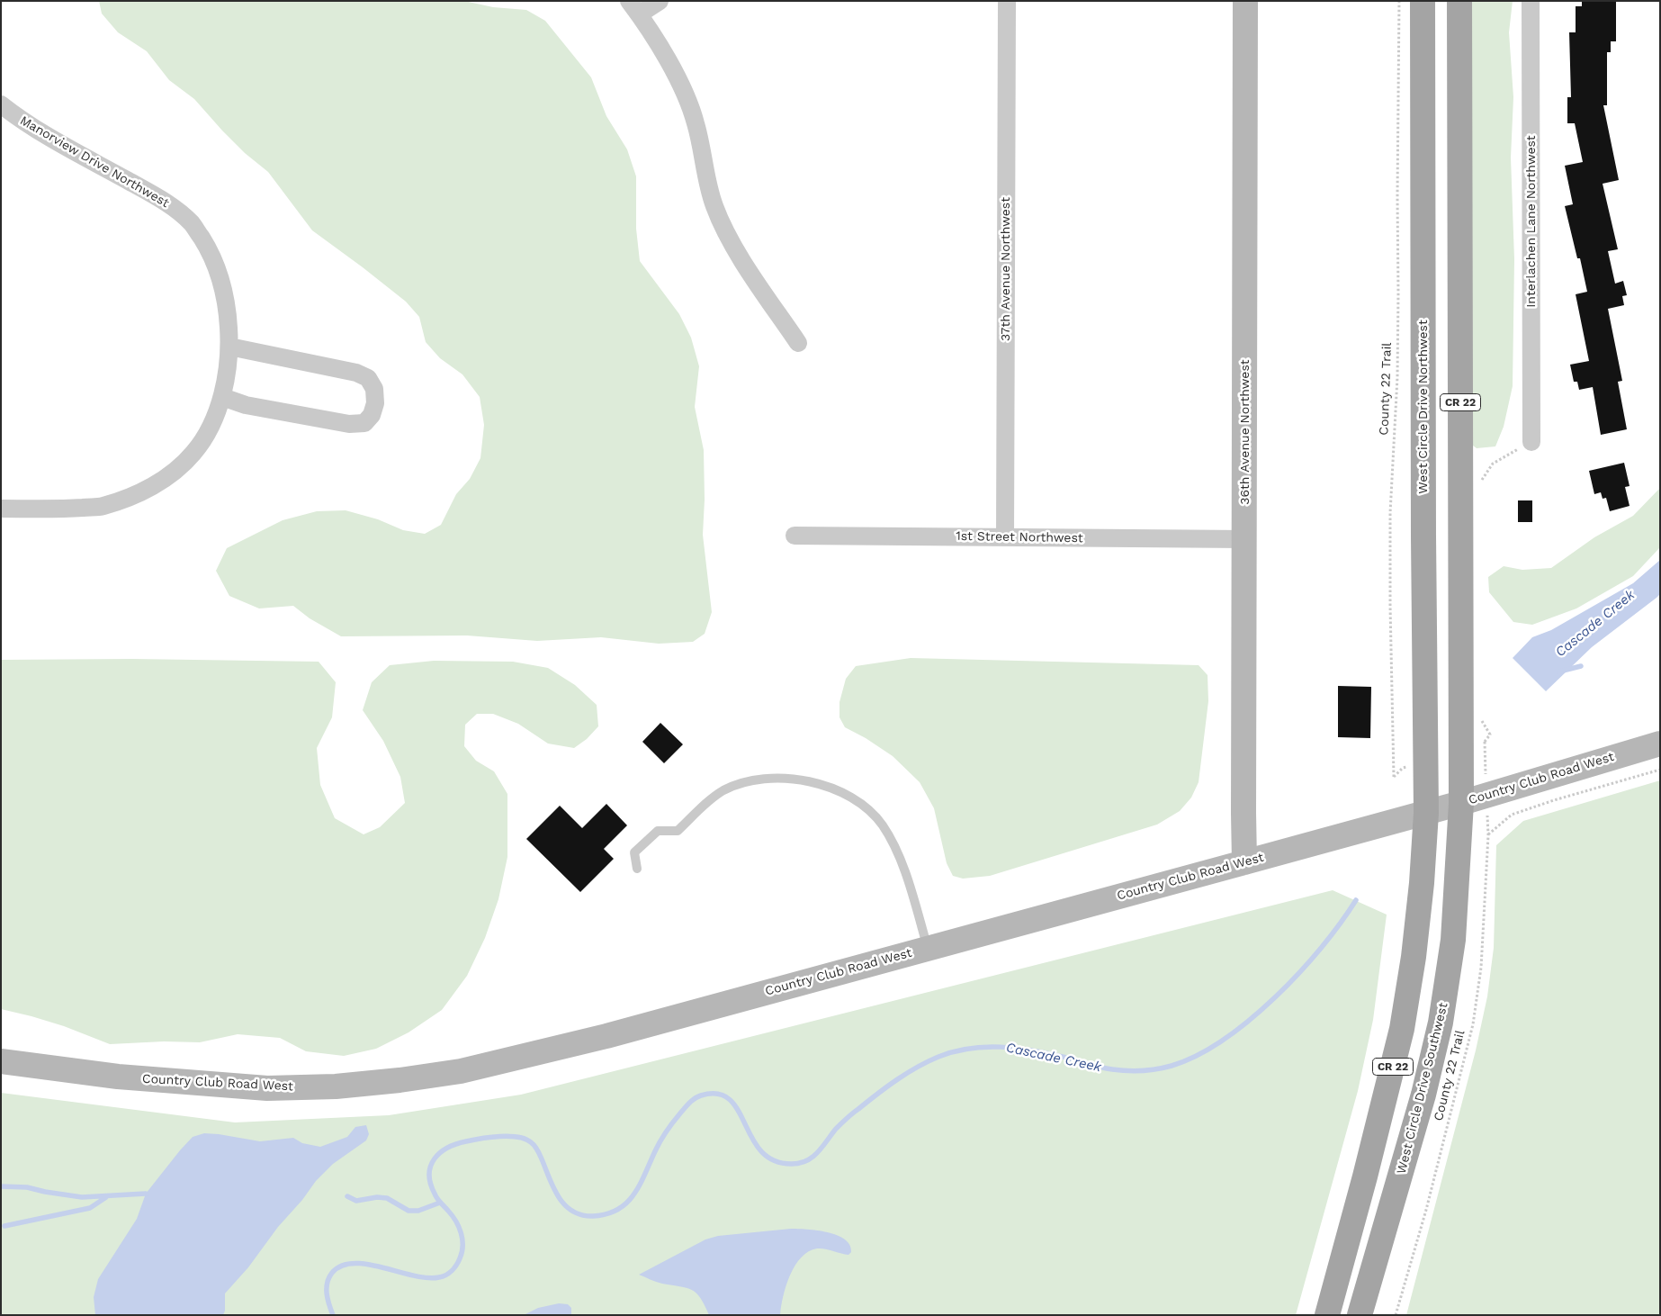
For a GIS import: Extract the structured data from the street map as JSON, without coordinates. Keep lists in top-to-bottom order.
{
  "streets": {
    "main road": [
      "CR 22",
      "West Circle Drive Northwest",
      "36th Avenue Northwest",
      "Country Club Road West",
      "West Circle Drive Southwest"
    ],
    "street": [
      "Manorview Drive Northwest",
      "Interlachen Lane Northwest",
      "37th Avenue Northwest",
      "1st Street Northwest"
    ],
    "path": ["County 22 Trail"]
  },
  "crossings": [
    ["37th Avenue Northwest", "1st Street Northwest"],
    ["CR 22", "West Circle Drive Northwest"],
    ["CR 22", "Country Club Road West"],
    ["CR 22", "West Circle Drive Southwest"],
    ["West Circle Drive Northwest", "Country Club Road West"],
    ["36th Avenue Northwest", "1st Street Northwest"],
    ["36th Avenue Northwest", "Country Club Road West"],
    ["Country Club Road West", "West Circle Drive Southwest"]
  ],
  "water": ["Cascade Creek"]
}
